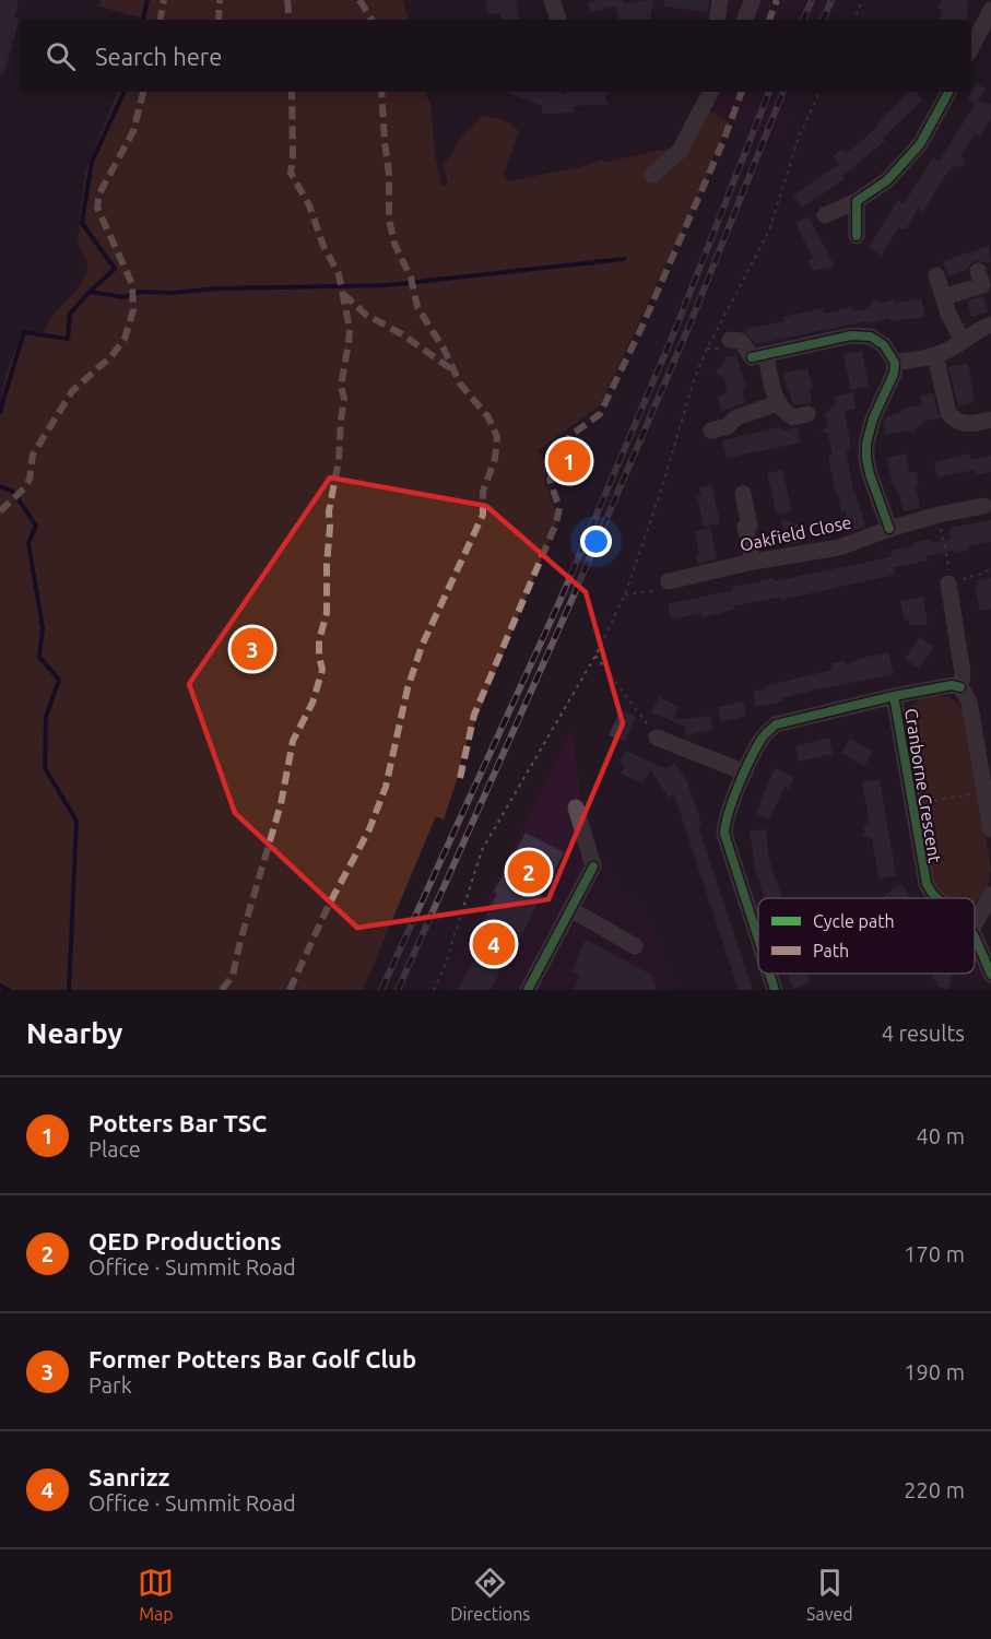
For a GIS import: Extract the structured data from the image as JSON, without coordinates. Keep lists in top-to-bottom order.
{
  "streets": {
    "street": ["Oakfield Close", "Cranborne Crescent"]
  },
  "legend": ["Cycle path", "Path"],
  "page": {
    "search": "Search here",
    "pins": [
      "1",
      "3",
      "2",
      "4"
    ],
    "heading": ["Nearby", "4 results"],
    "list": [
      {
        "mark": "1",
        "name": "Potters Bar TSC",
        "note": "Place",
        "value": "40 m"
      },
      {
        "mark": "2",
        "name": "QED Productions",
        "note": "Office · Summit Road",
        "value": "170 m"
      },
      {
        "mark": "3",
        "name": "Former Potters Bar Golf Club",
        "note": "Park",
        "value": "190 m"
      },
      {
        "mark": "4",
        "name": "Sanrizz",
        "note": "Office · Summit Road",
        "value": "220 m"
      }
    ],
    "nav": ["Map", "Directions", "Saved"]
  }
}
